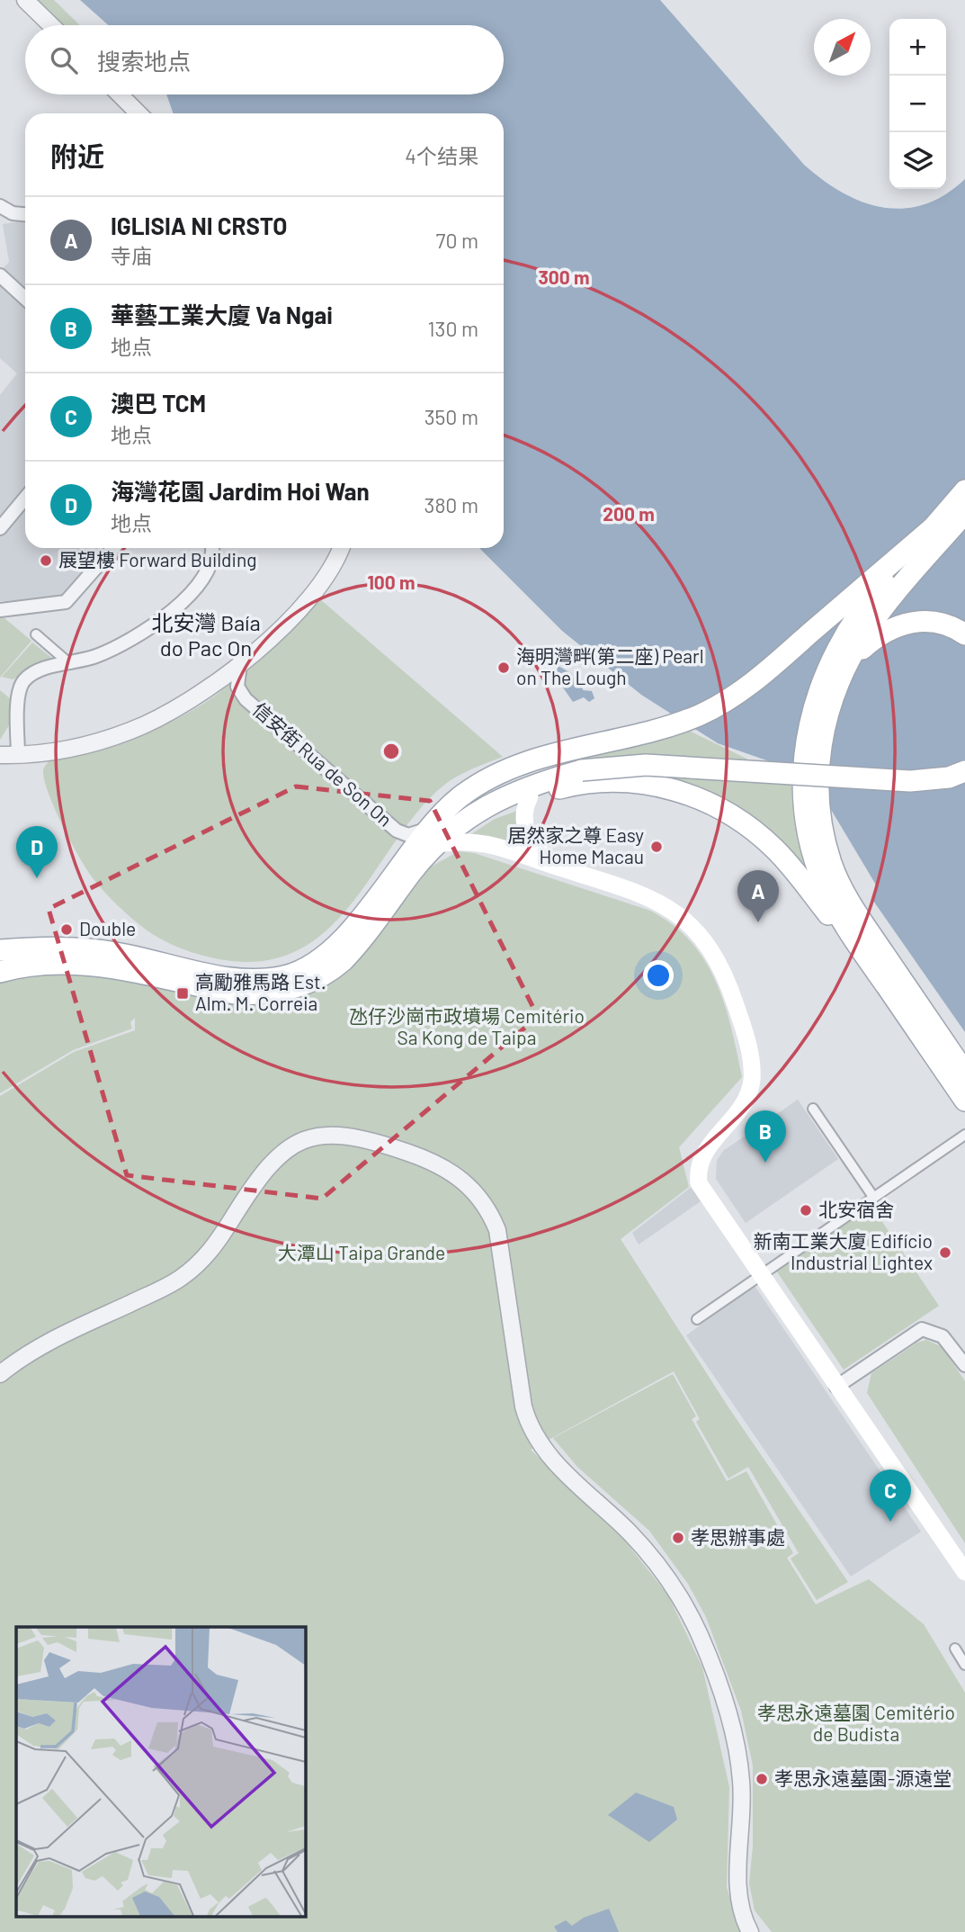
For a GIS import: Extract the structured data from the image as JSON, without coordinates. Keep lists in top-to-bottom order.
{
  "streets": {
    "street": ["信安街 Rua de Son On"]
  },
  "districts": ["北安灣 Baía do Pac On"],
  "parks": ["氹仔沙崗市政墳場 Cemitério Sa Kong de Taipa", "大潭山 Taipa Grande", "孝思永遠墓園 Cemitério de Budista"],
  "places": {
    "other": [
      "展望樓 Forward Building",
      "海明灣畔(第二座) Pearl on The Lough",
      "居然家之尊 Easy Home Macau",
      "Double",
      "北安宿舍",
      "新南工業大廈 Edifício Industrial Lightex",
      "孝思辦事處",
      "孝思永遠墓園-源遠堂"
    ],
    "transit": ["高勵雅馬路 Est. Alm. M. Correia"]
  },
  "north": "top right",
  "page": {
    "map_buttons": ["+", "−"],
    "search": "搜索地点",
    "heading": ["附近", "4个结果"],
    "list": [
      {
        "mark": "A",
        "name": "IGLISIA NI CRSTO",
        "note": "寺庙",
        "value": "70 m"
      },
      {
        "mark": "B",
        "name": "華藝工業大廈 Va Ngai",
        "note": "地点",
        "value": "130 m"
      },
      {
        "mark": "C",
        "name": "澳巴 TCM",
        "note": "地点",
        "value": "350 m"
      },
      {
        "mark": "D",
        "name": "海灣花園 Jardim Hoi Wan",
        "note": "地点",
        "value": "380 m"
      }
    ],
    "pins": [
      "D",
      "A",
      "B",
      "C"
    ]
  },
  "rings": ["300 m", "200 m", "100 m"]
}
